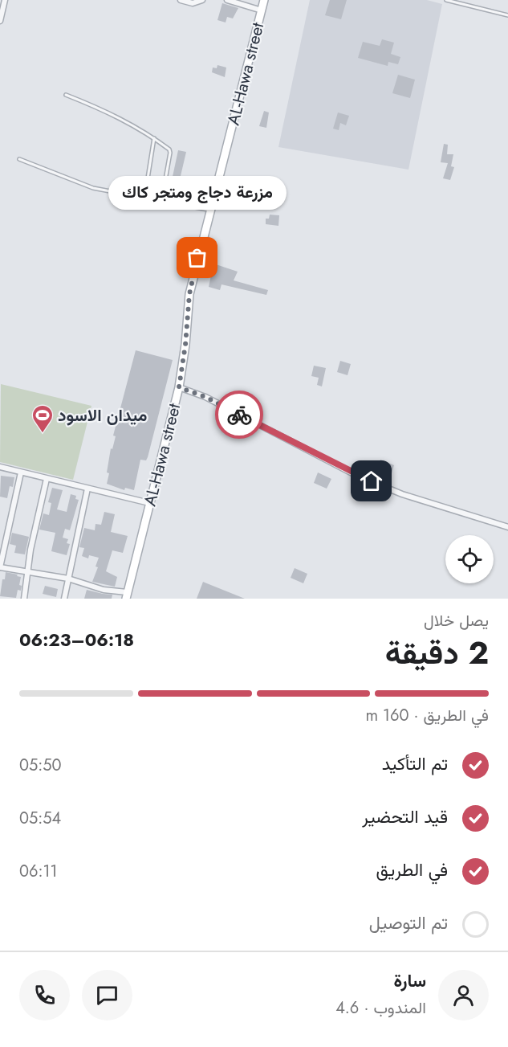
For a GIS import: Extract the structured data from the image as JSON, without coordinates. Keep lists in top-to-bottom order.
{
  "streets": {
    "street": ["AL-Hawa street"]
  },
  "places": {
    "other": ["مزرعة دجاج ومتجر كاك"],
    "sports": ["ميدان الاسود"]
  },
  "page": {
    "bubble": "مزرعة دجاج ومتجر كاك",
    "heading": ["2 دقيقة", "يصل خلال", "06:18–06:23"],
    "panel": ["سارة", "المندوب · 4.6"],
    "bar": "في الطريق · 160 m",
    "list": [
      ["تم التأكيد", "05:50"],
      ["قيد التحضير", "05:54"],
      ["في الطريق", "06:11"],
      "تم التوصيل"
    ]
  }
}
